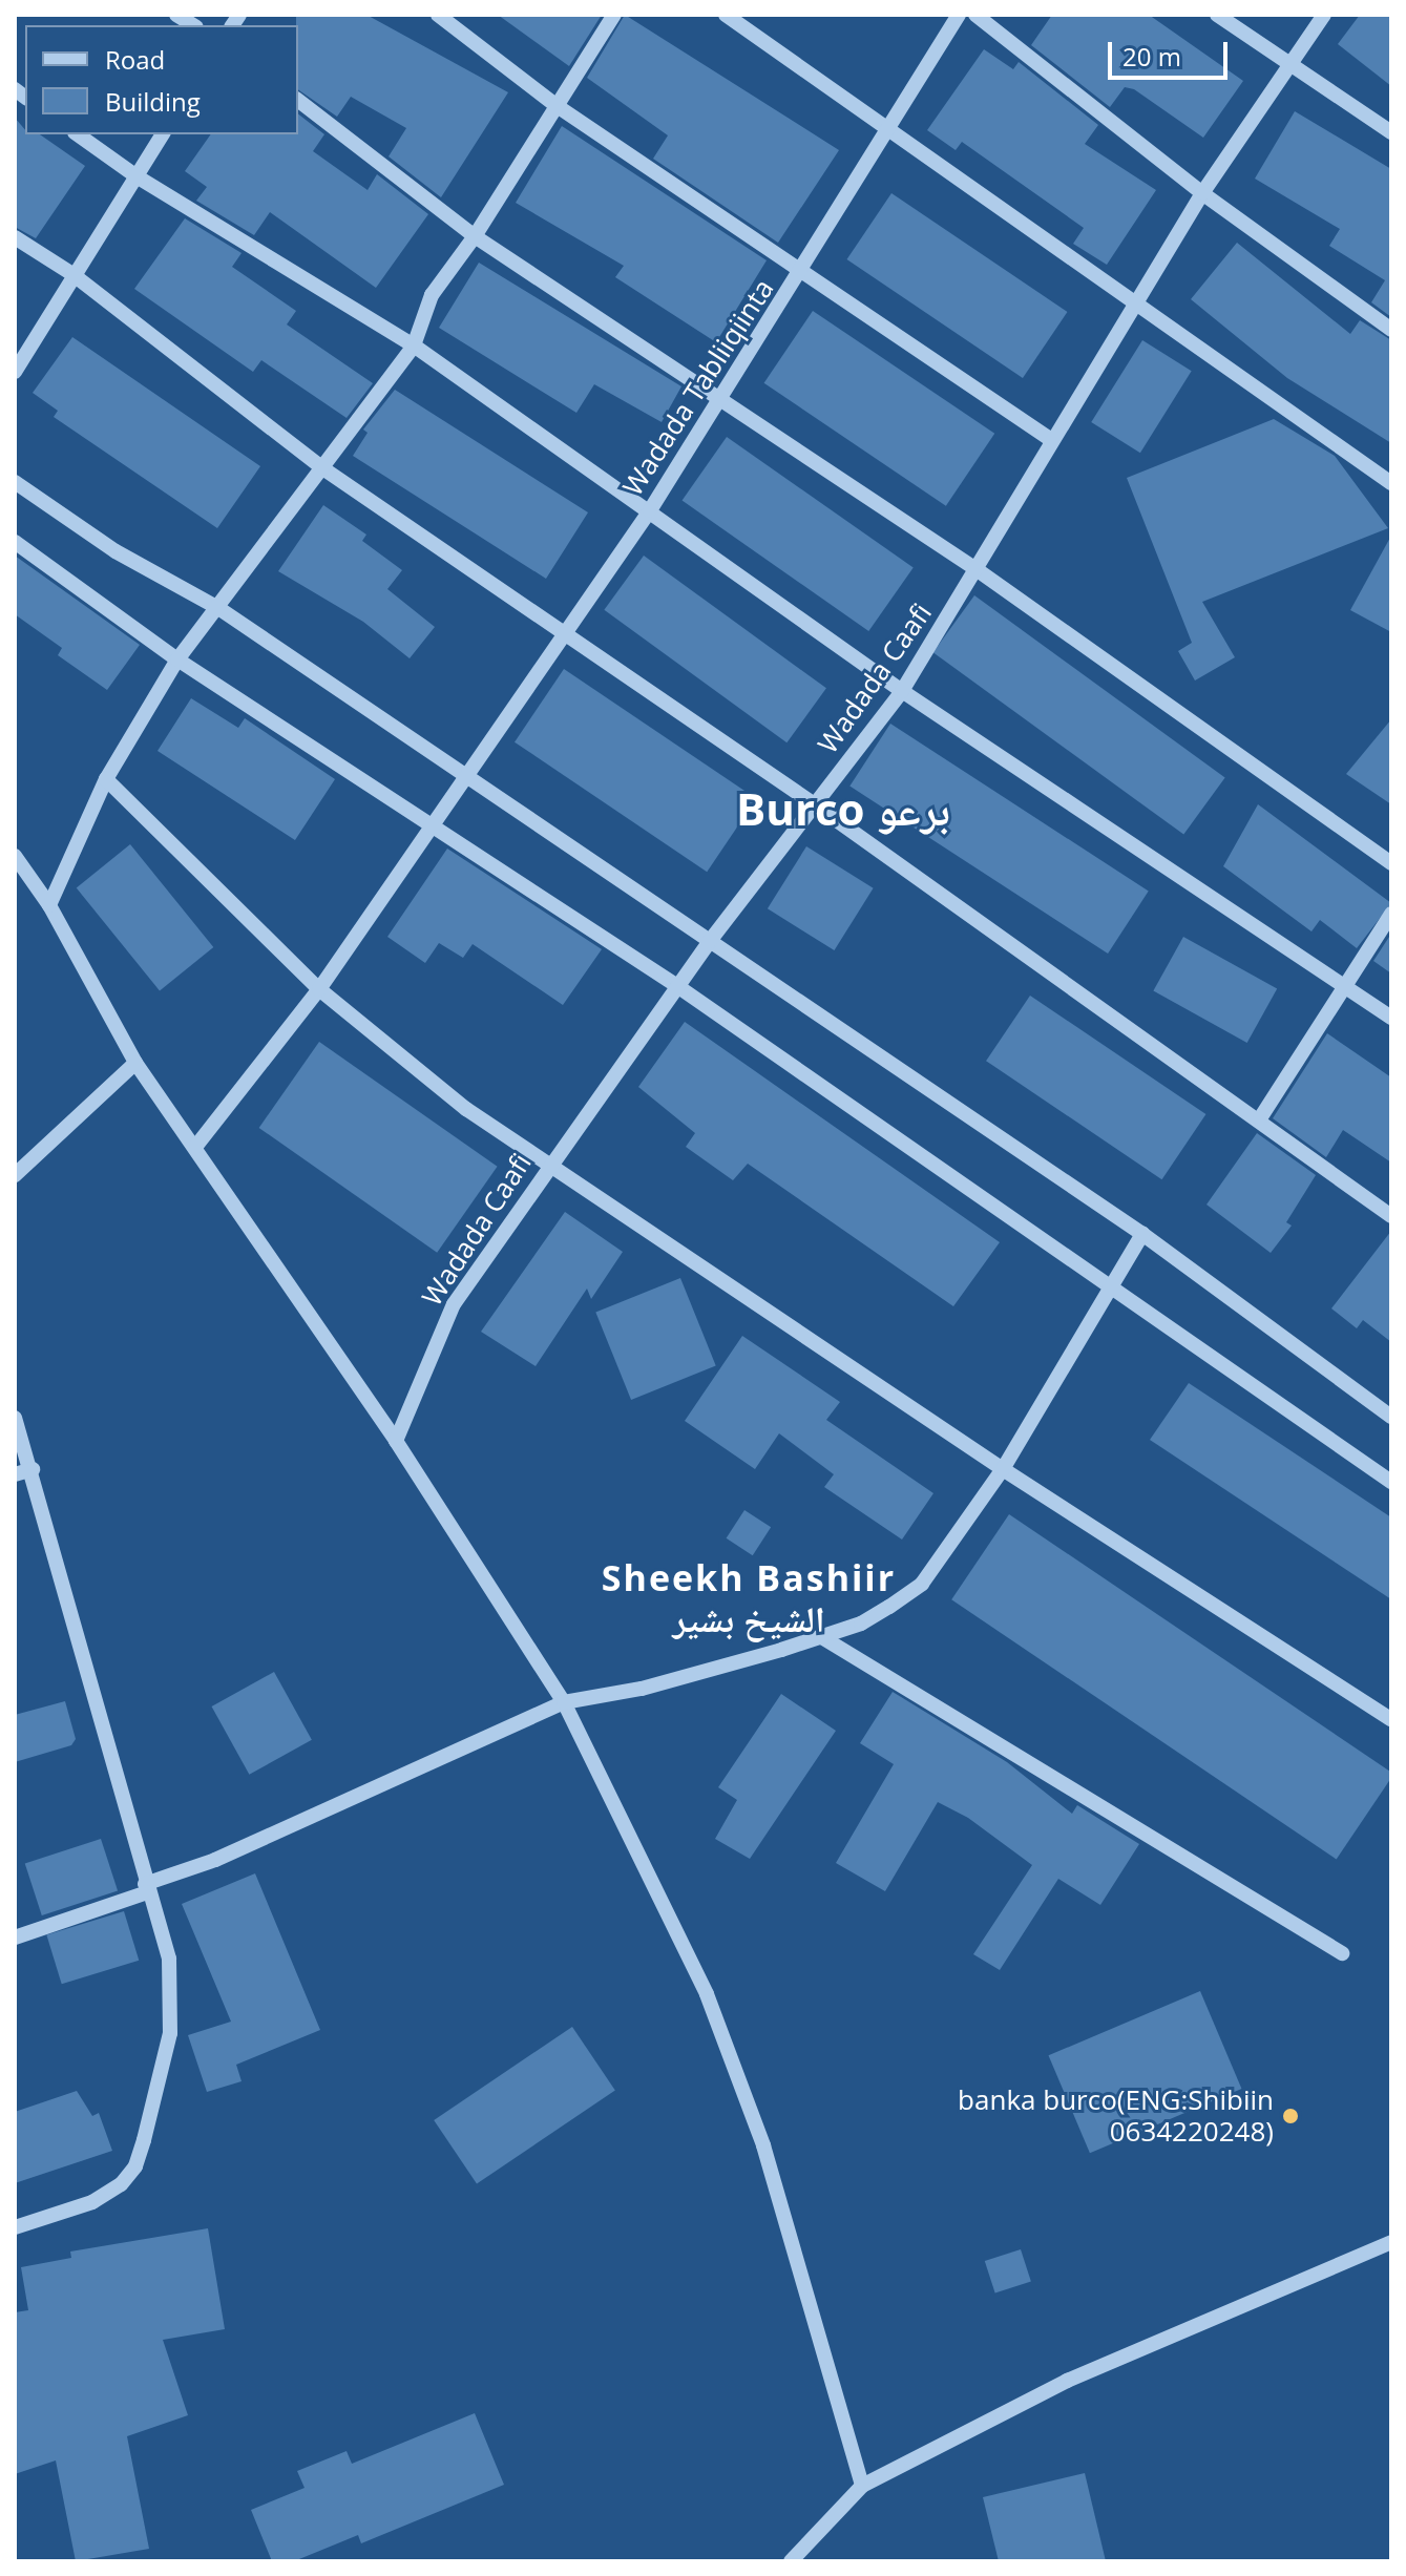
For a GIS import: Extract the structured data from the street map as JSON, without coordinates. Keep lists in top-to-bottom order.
{
  "streets": {
    "street": ["Wadada Tabliiqiinta", "Wadada Caafi"]
  },
  "districts": ["Burco برعو", "Sheekh Bashiir الشيخ بشير"],
  "places": ["banka burco(ENG:Shibiin 0634220248)"],
  "legend": ["Road", "Building"],
  "scale_bar": "20 m"
}
